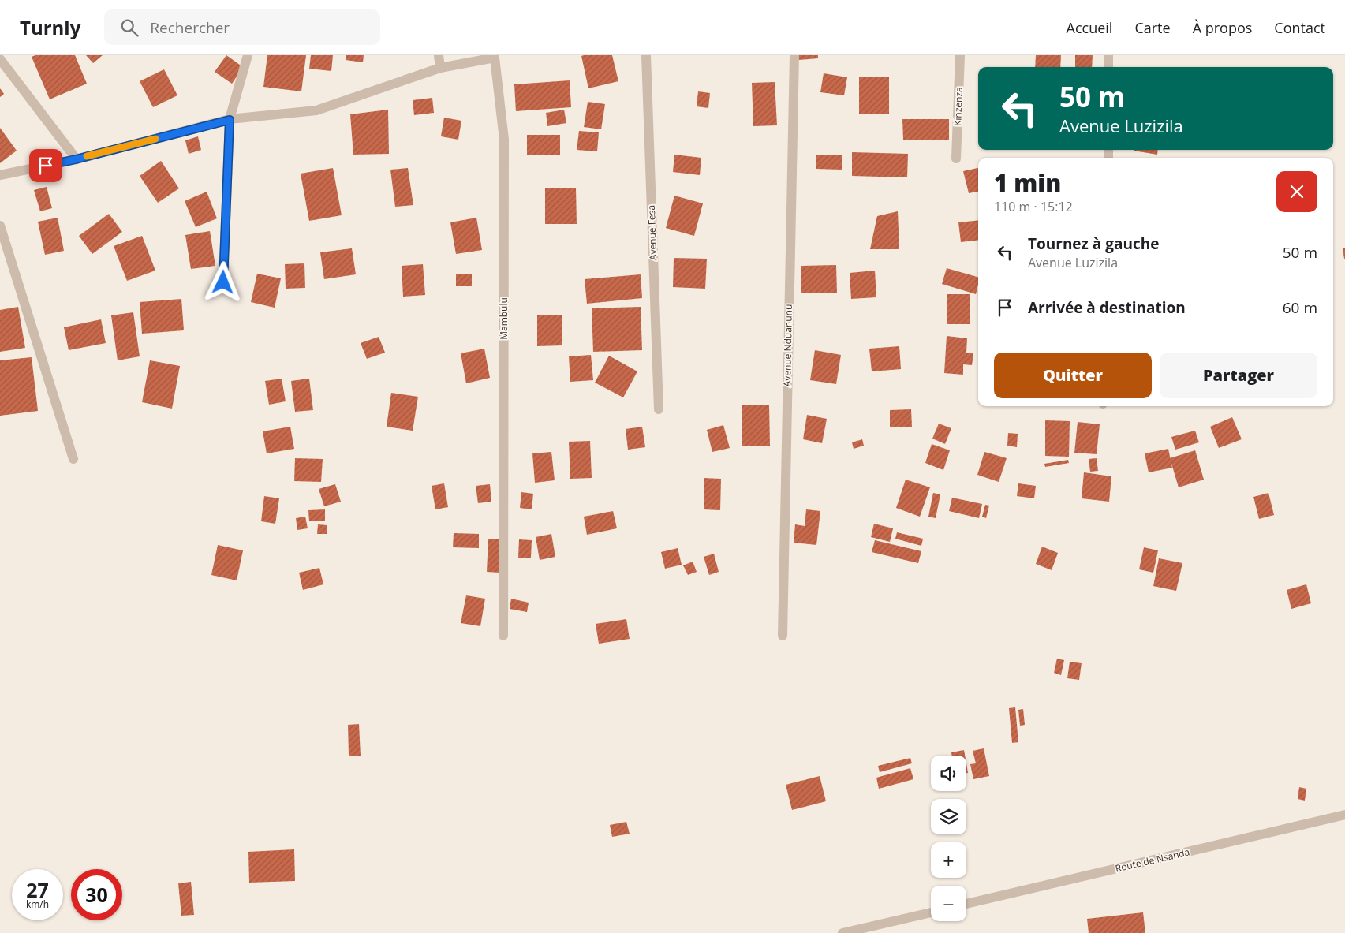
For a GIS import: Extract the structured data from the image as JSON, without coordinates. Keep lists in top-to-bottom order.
{
  "streets": {
    "street": [
      "Kinzenza",
      "Avenue Fesa",
      "Mambulu",
      "Avenue Nduanunu",
      "Route de Nsanda"
    ]
  },
  "page": {
    "header": "Turnly",
    "search": "Rechercher",
    "nav": [
      "Accueil",
      "Carte",
      "À propos",
      "Contact"
    ],
    "turn": ["50 m", "Avenue Luzizila"],
    "heading": ["1 min", "110 m · 15:12"],
    "list": [
      {
        "name": "Tournez à gauche",
        "note": "Avenue Luzizila",
        "value": "50 m"
      },
      {
        "name": "Arrivée à destination",
        "value": "60 m"
      }
    ],
    "buttons": ["Quitter", "Partager"],
    "map_buttons": ["+", "−"],
    "speed": "27 km/h",
    "limit": "30"
  }
}
